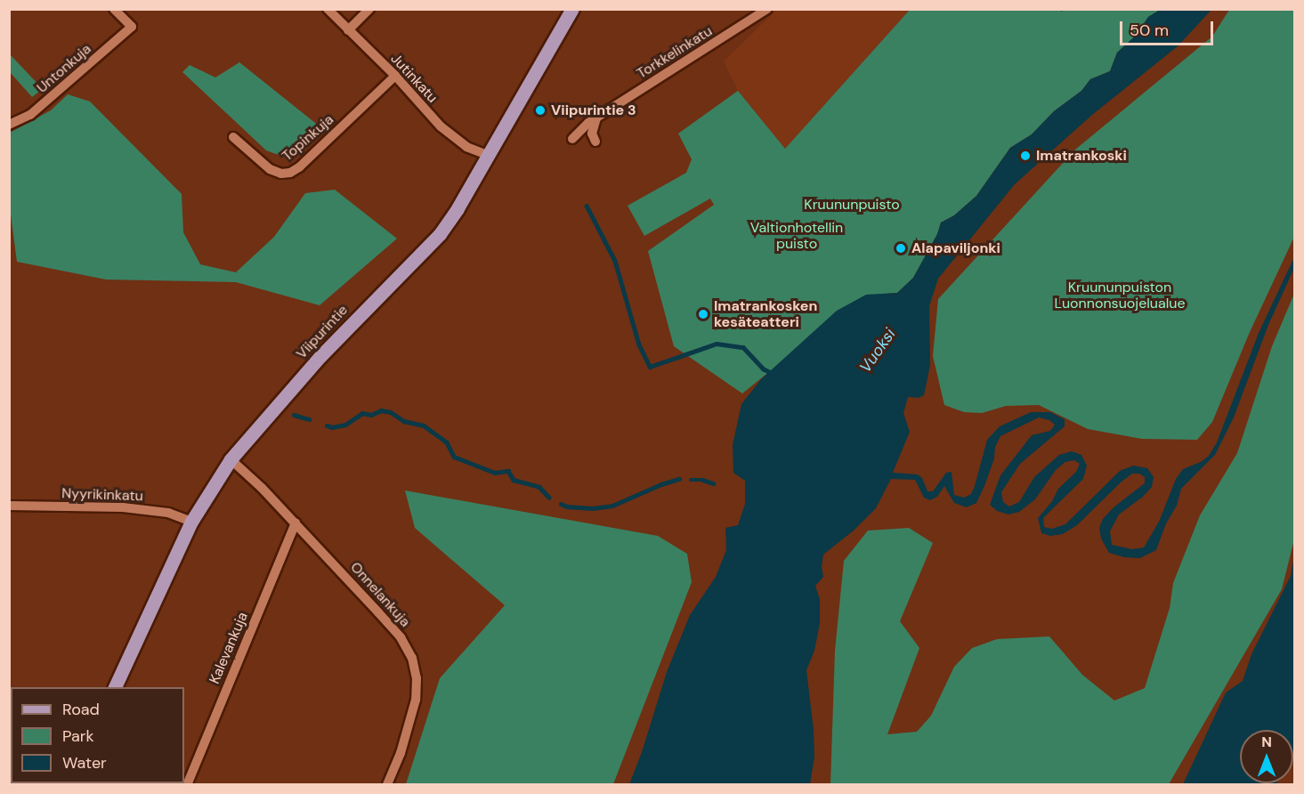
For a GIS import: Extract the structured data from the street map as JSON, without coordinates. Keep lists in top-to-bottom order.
{
  "streets": {
    "main road": ["Viipurintie"],
    "street": [
      "Torkkelinkatu",
      "Untonkuja",
      "Jutinkatu",
      "Topinkuja",
      "Nyyrikinkatu",
      "Onnelankuja",
      "Kalevankuja"
    ]
  },
  "crossings": [
    ["Jutinkatu", "Topinkuja"],
    ["Jutinkatu", "Viipurintie"],
    ["Viipurintie", "Nyyrikinkatu"],
    ["Viipurintie", "Onnelankuja"],
    ["Onnelankuja", "Kalevankuja"]
  ],
  "water": ["Vuoksi"],
  "parks": ["Kruununpuisto", "Valtionhotellin puisto", "Kruununpuiston Luonnonsuojelualue"],
  "places": [
    "Viipurintie 3",
    "Imatrankoski",
    "Alapaviljonki",
    "Imatrankosken kesäteatteri"
  ],
  "legend": ["Road", "Park", "Water"],
  "scale_bar": "50 m",
  "north": "top"
}
